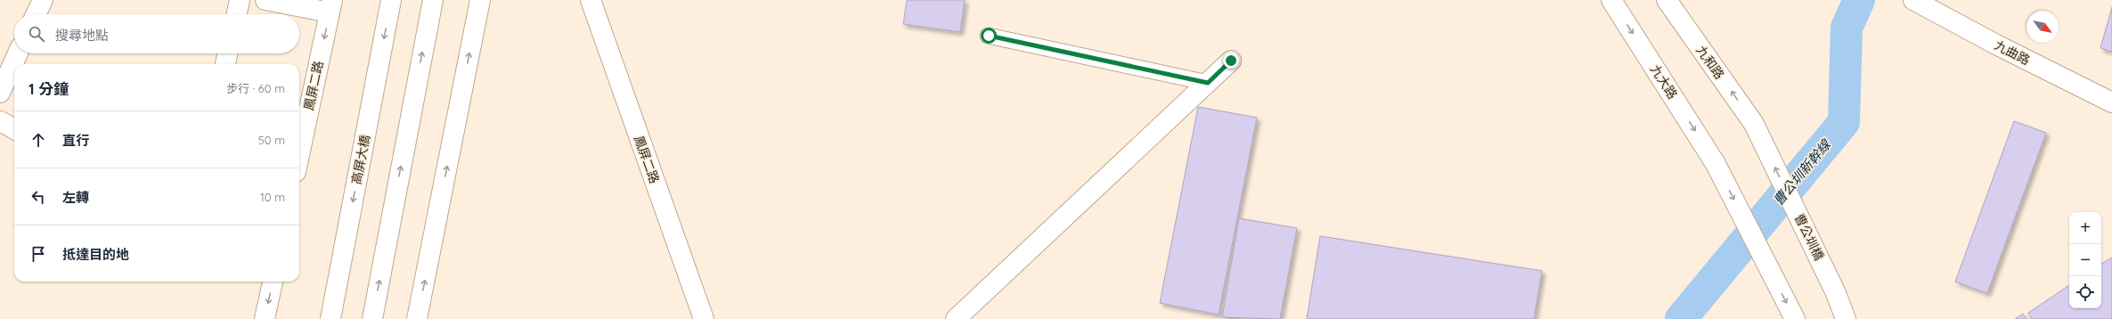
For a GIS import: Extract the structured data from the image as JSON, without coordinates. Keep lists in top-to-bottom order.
{
  "streets": {
    "main road": [
      "九曲路",
      "九和路",
      "九大路",
      "鳳屏二路",
      "高屏大橋",
      "曹公圳橋"
    ]
  },
  "crossings": [
    ["九和路", "曹公圳橋"]
  ],
  "one_way": ["九和路", "九大路", "曹公圳橋"],
  "water": ["曹公圳新幹線"],
  "north": "bottom right",
  "page": {
    "search": "搜尋地點",
    "heading": ["1 分鐘", "步行 · 60 m"],
    "list": [
      ["直行", "50 m"],
      ["左轉", "10 m"],
      "抵達目的地"
    ],
    "map_buttons": ["+", "−"]
  }
}
